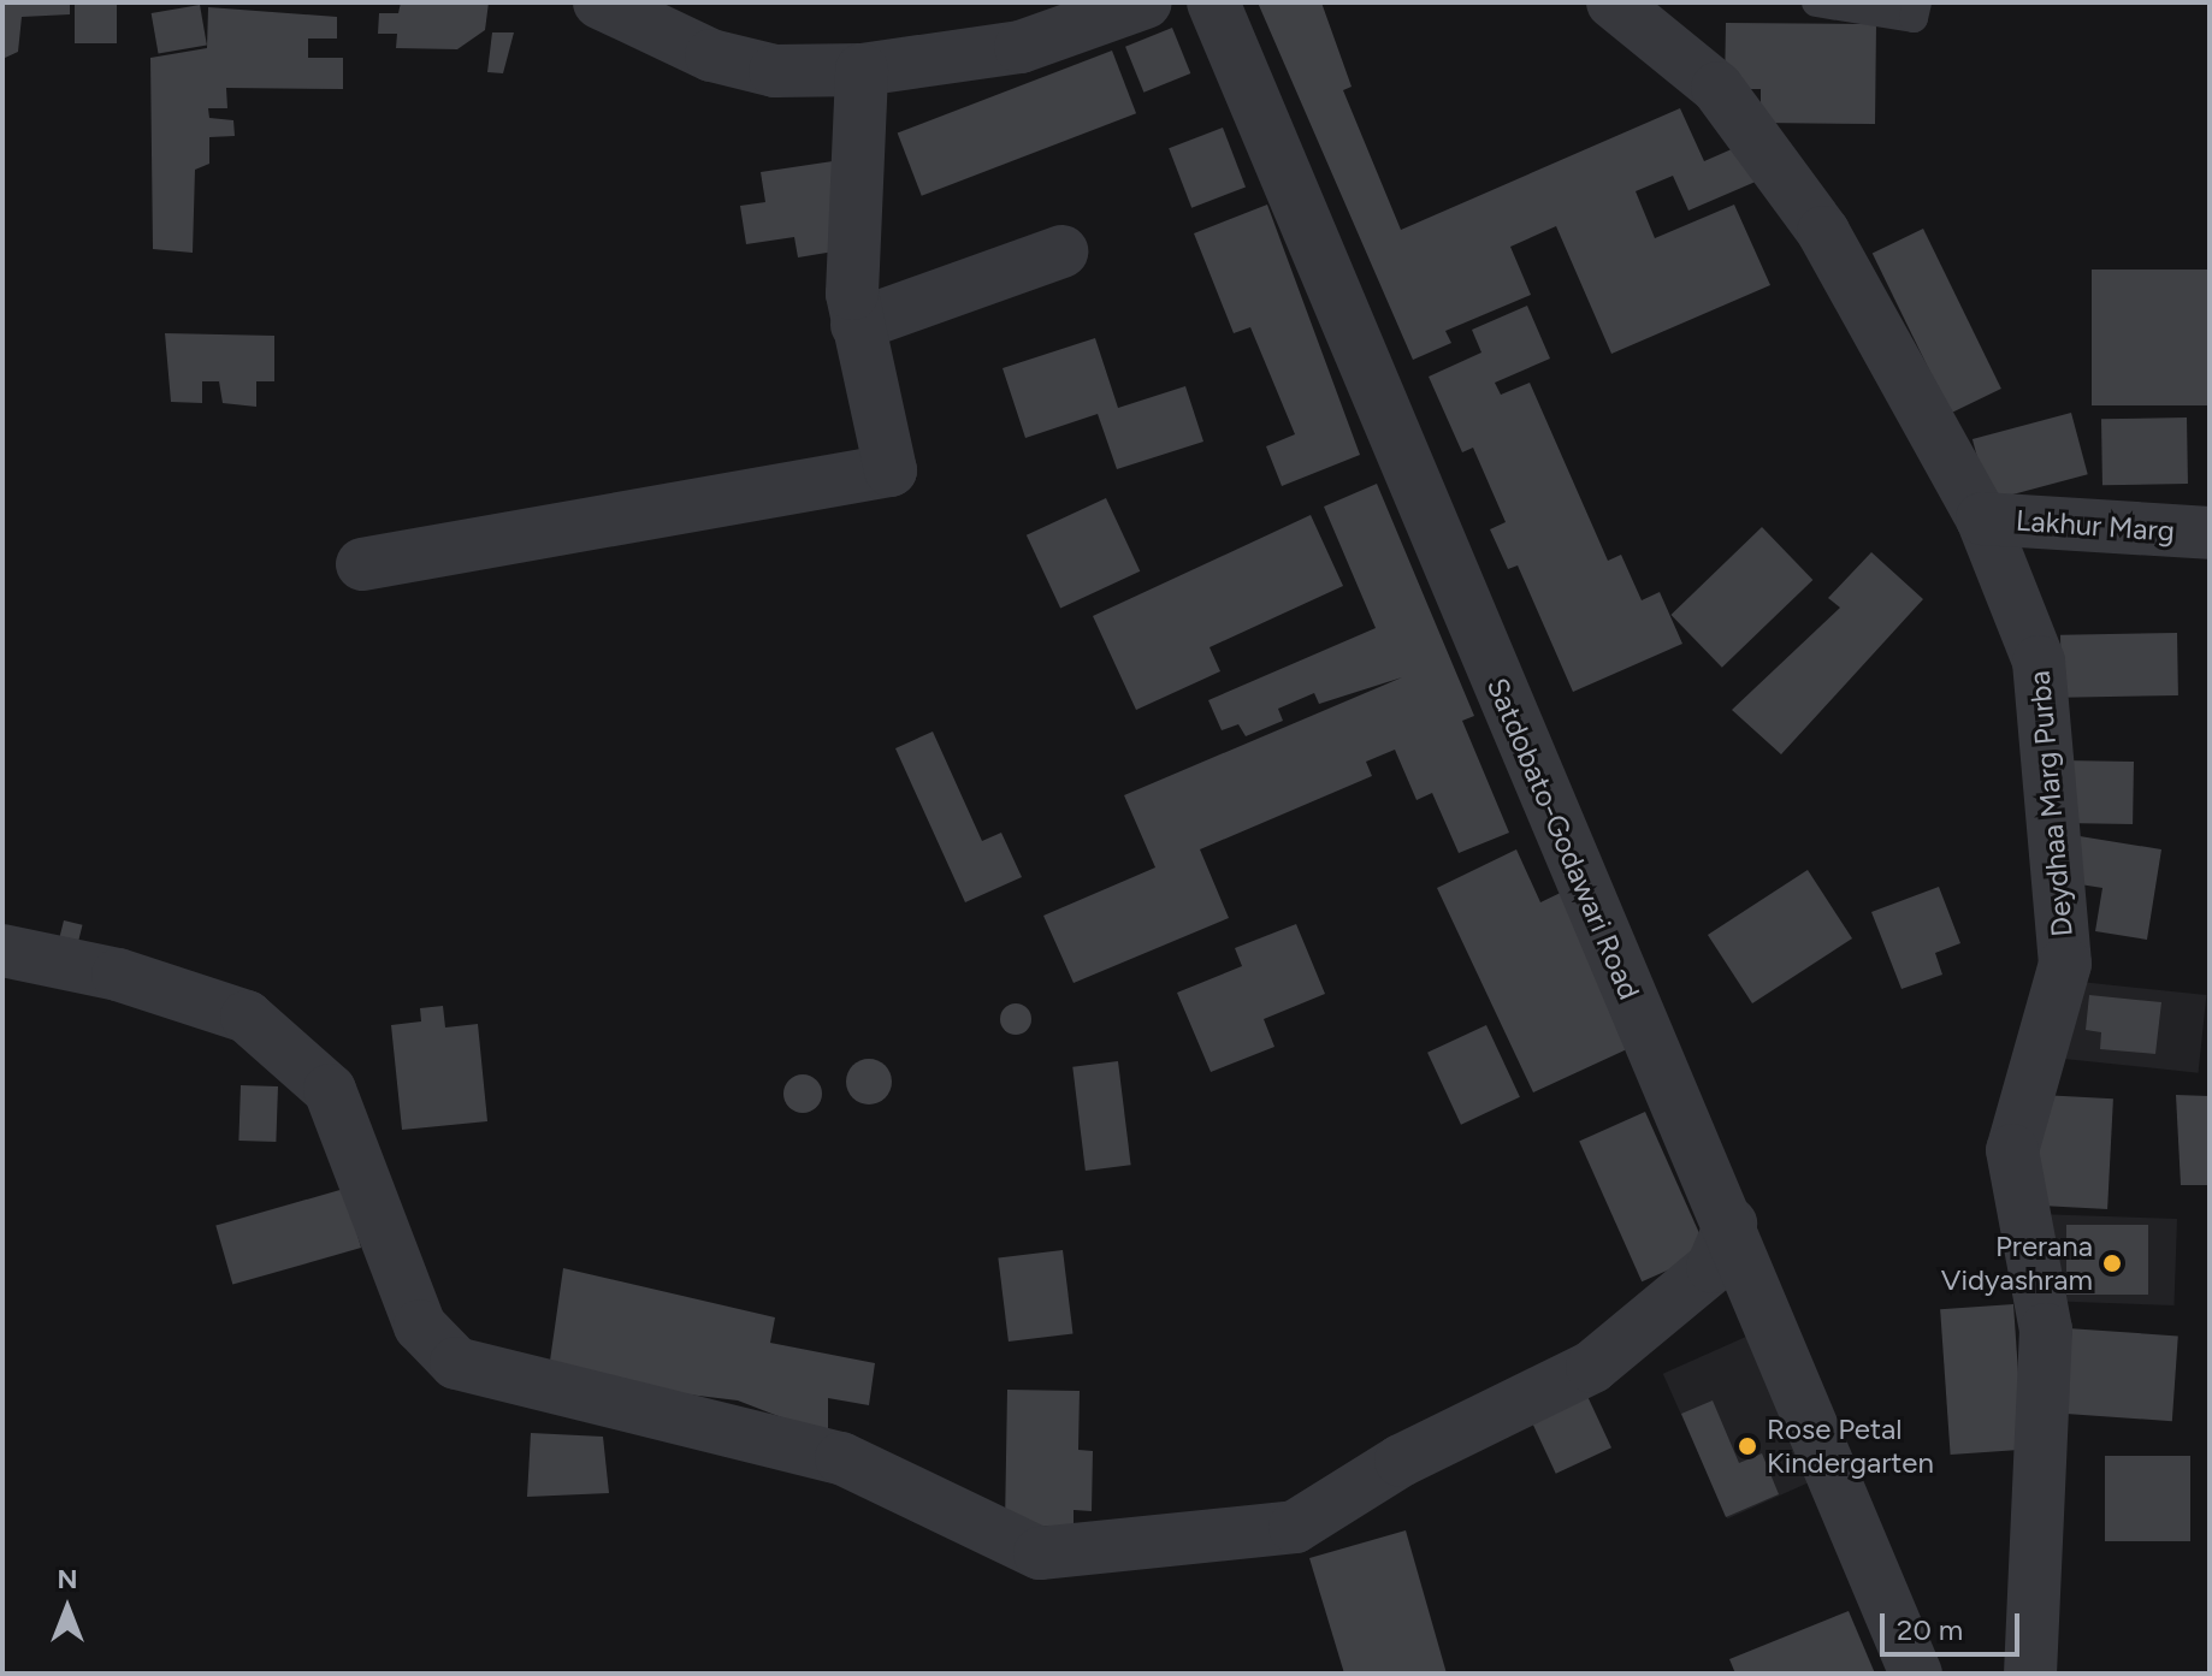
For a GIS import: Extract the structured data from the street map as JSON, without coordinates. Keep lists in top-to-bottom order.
{
  "streets": {
    "street": ["Lakhur Marg", "Deydhaa Marg Purba", "Satdobato-Godawari Road"]
  },
  "crossings": [
    ["Lakhur Marg", "Deydhaa Marg Purba"]
  ],
  "places": ["Prerana Vidyashram", "Rose Petal Kindergarten"],
  "scale_bar": "20 m",
  "north": "top"
}
